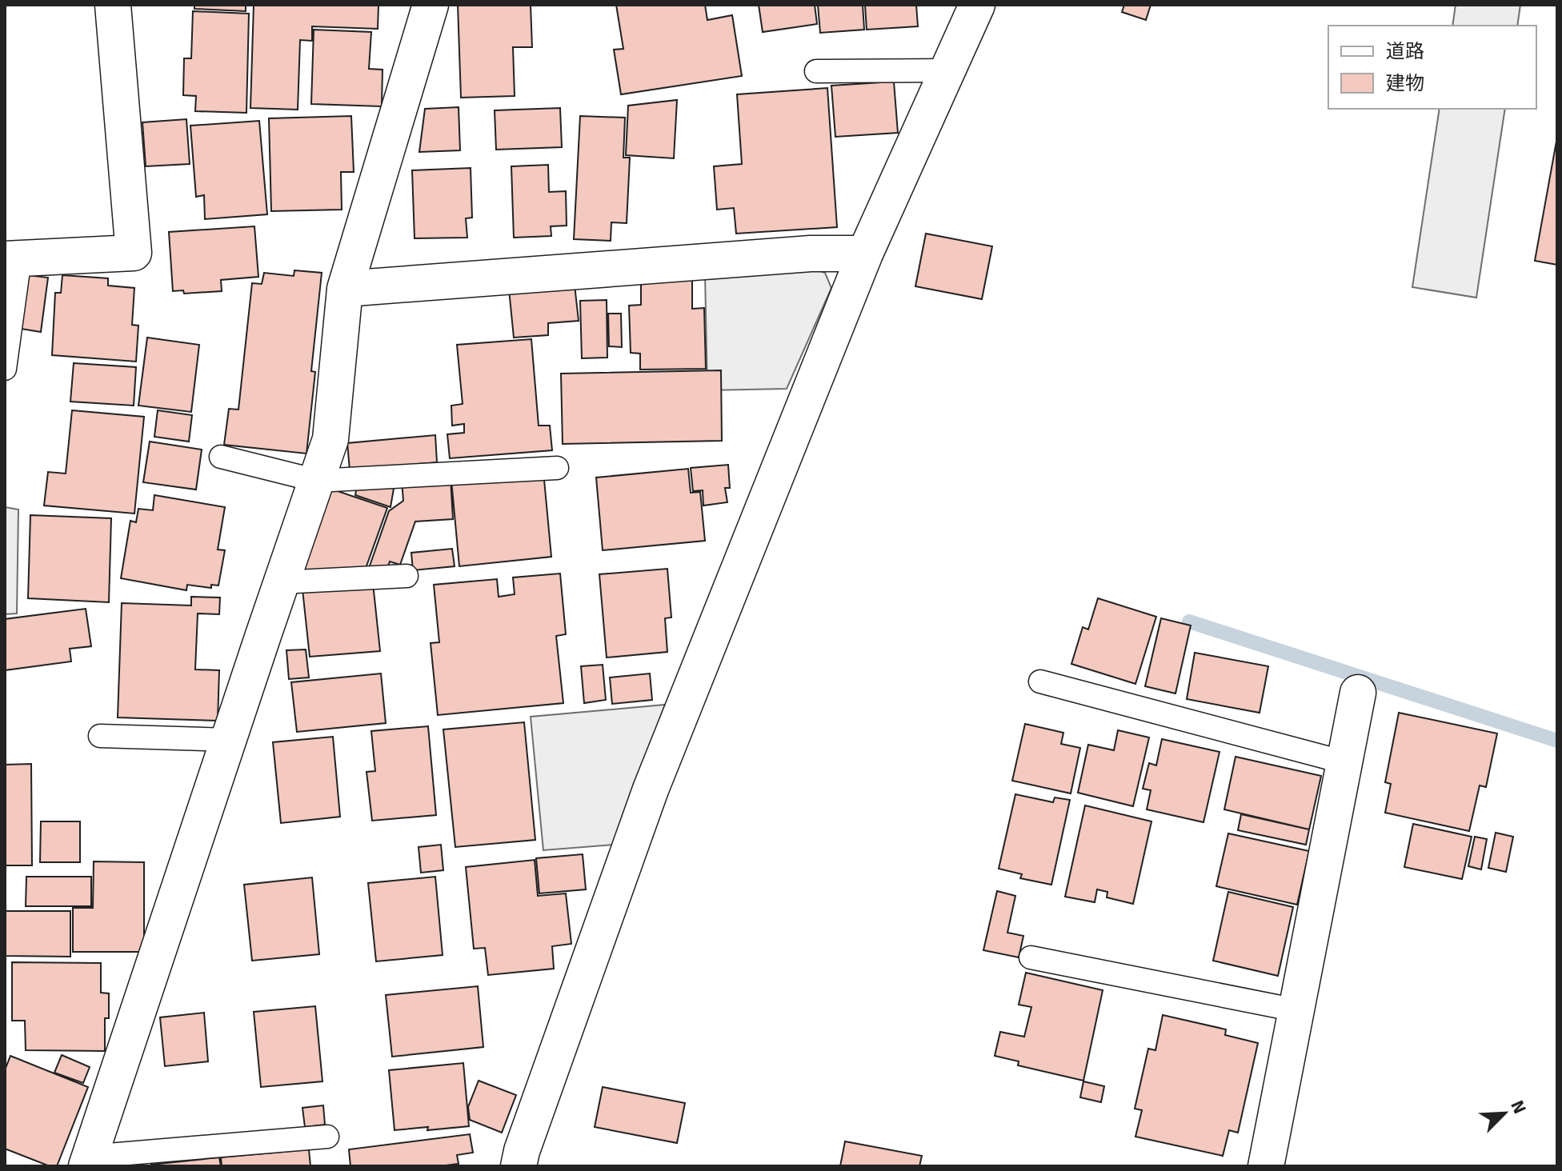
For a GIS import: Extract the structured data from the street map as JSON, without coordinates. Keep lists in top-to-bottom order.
{
  "legend": ["道路", "建物"],
  "north": "top right"
}
